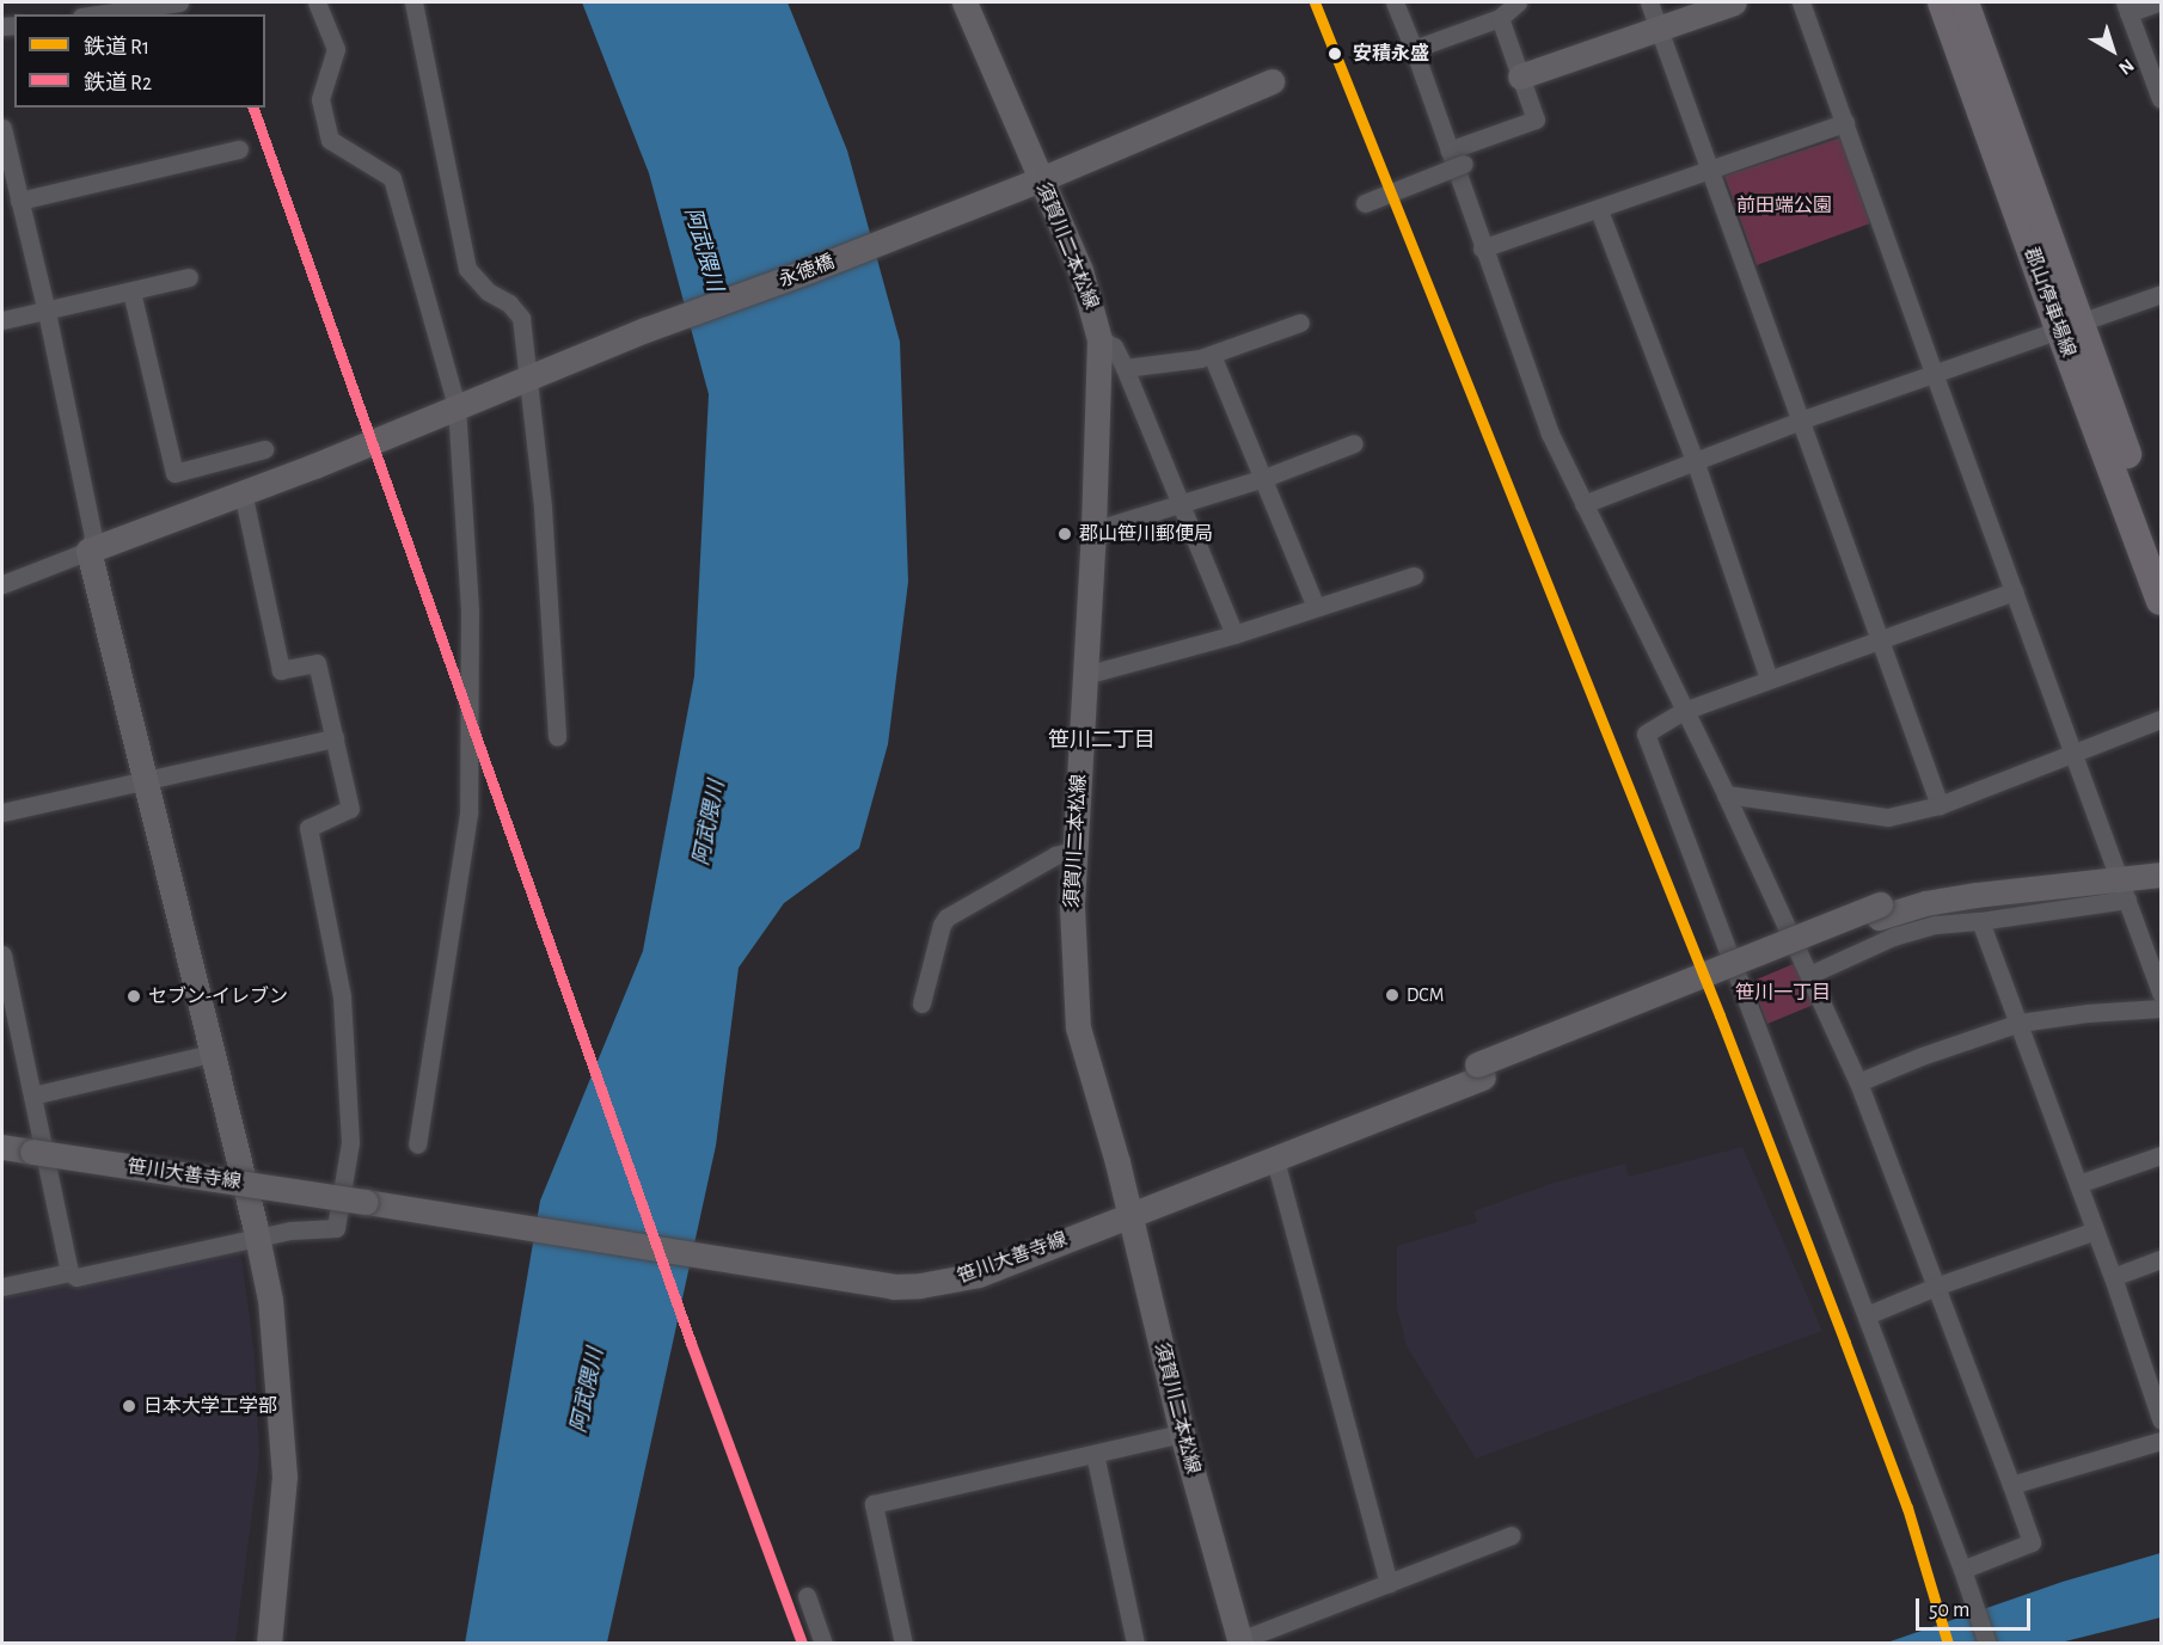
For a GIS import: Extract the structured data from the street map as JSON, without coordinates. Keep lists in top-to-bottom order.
{
  "streets": {
    "main road": ["郡山停車場線"],
    "street": ["須賀川二本松線", "永徳橋", "笹川大善寺線"]
  },
  "crossings": [
    ["須賀川二本松線", "永徳橋"],
    ["須賀川二本松線", "笹川大善寺線"]
  ],
  "districts": ["笹川二丁目"],
  "water": ["阿武隈川"],
  "parks": ["前田端公園", "笹川一丁目"],
  "places": [
    "安積永盛",
    "郡山笹川郵便局",
    "DCM",
    "セブン-イレブン",
    "日本大学工学部"
  ],
  "lines": ["rail line R1", "rail line R2"],
  "legend": ["鉄道 R1", "鉄道 R2"],
  "scale_bar": "50 m",
  "north": "bottom right"
}
